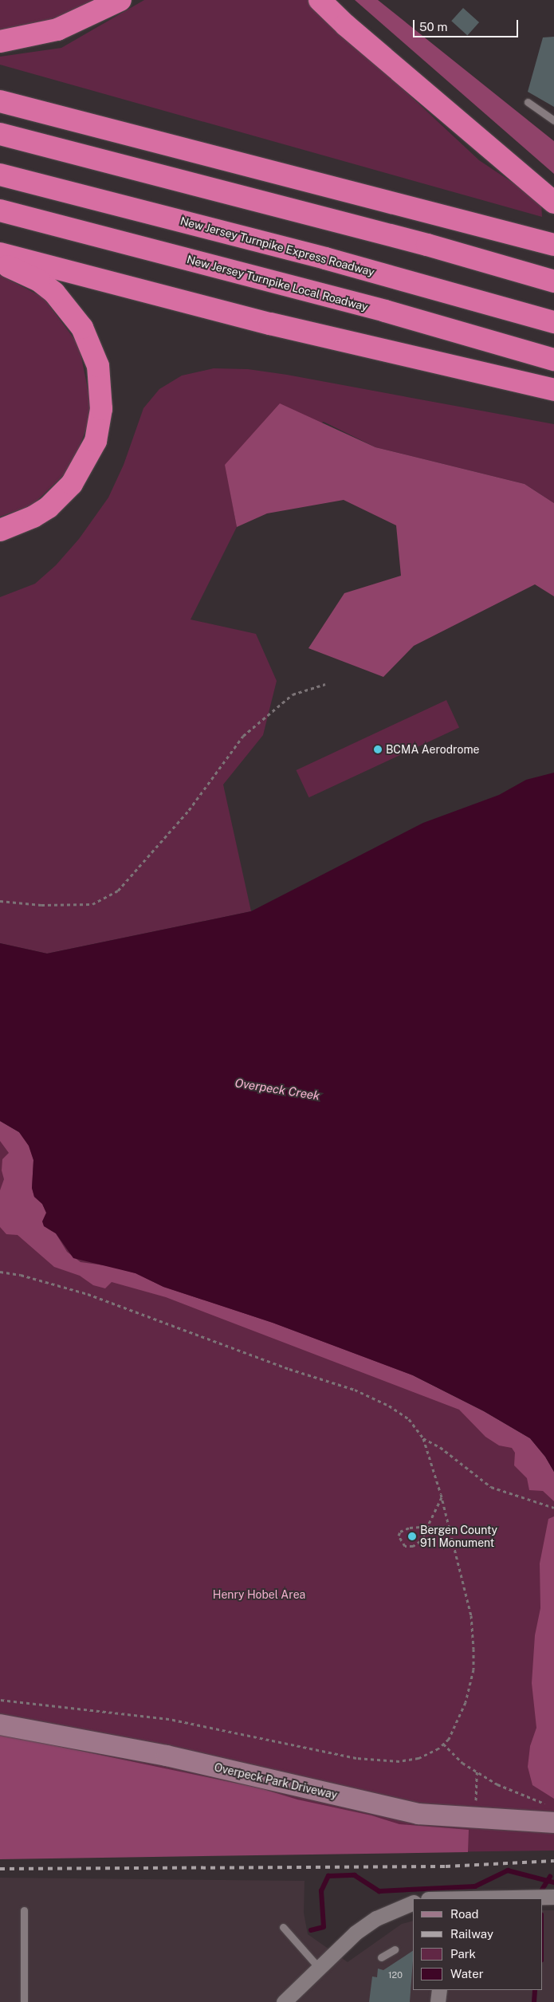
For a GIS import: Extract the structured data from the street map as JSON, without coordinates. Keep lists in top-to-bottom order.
{
  "streets": {
    "highway": ["New Jersey Turnpike Express Roadway", "New Jersey Turnpike Local Roadway"],
    "street": ["Overpeck Park Driveway"]
  },
  "water": ["Overpeck Creek"],
  "parks": ["Henry Hobel Area"],
  "places": ["BCMA Aerodrome", "Bergen County 911 Monument"],
  "house_numbers": ["120"],
  "legend": [
    "Road",
    "Railway",
    "Park",
    "Water"
  ],
  "scale_bar": "50 m"
}
